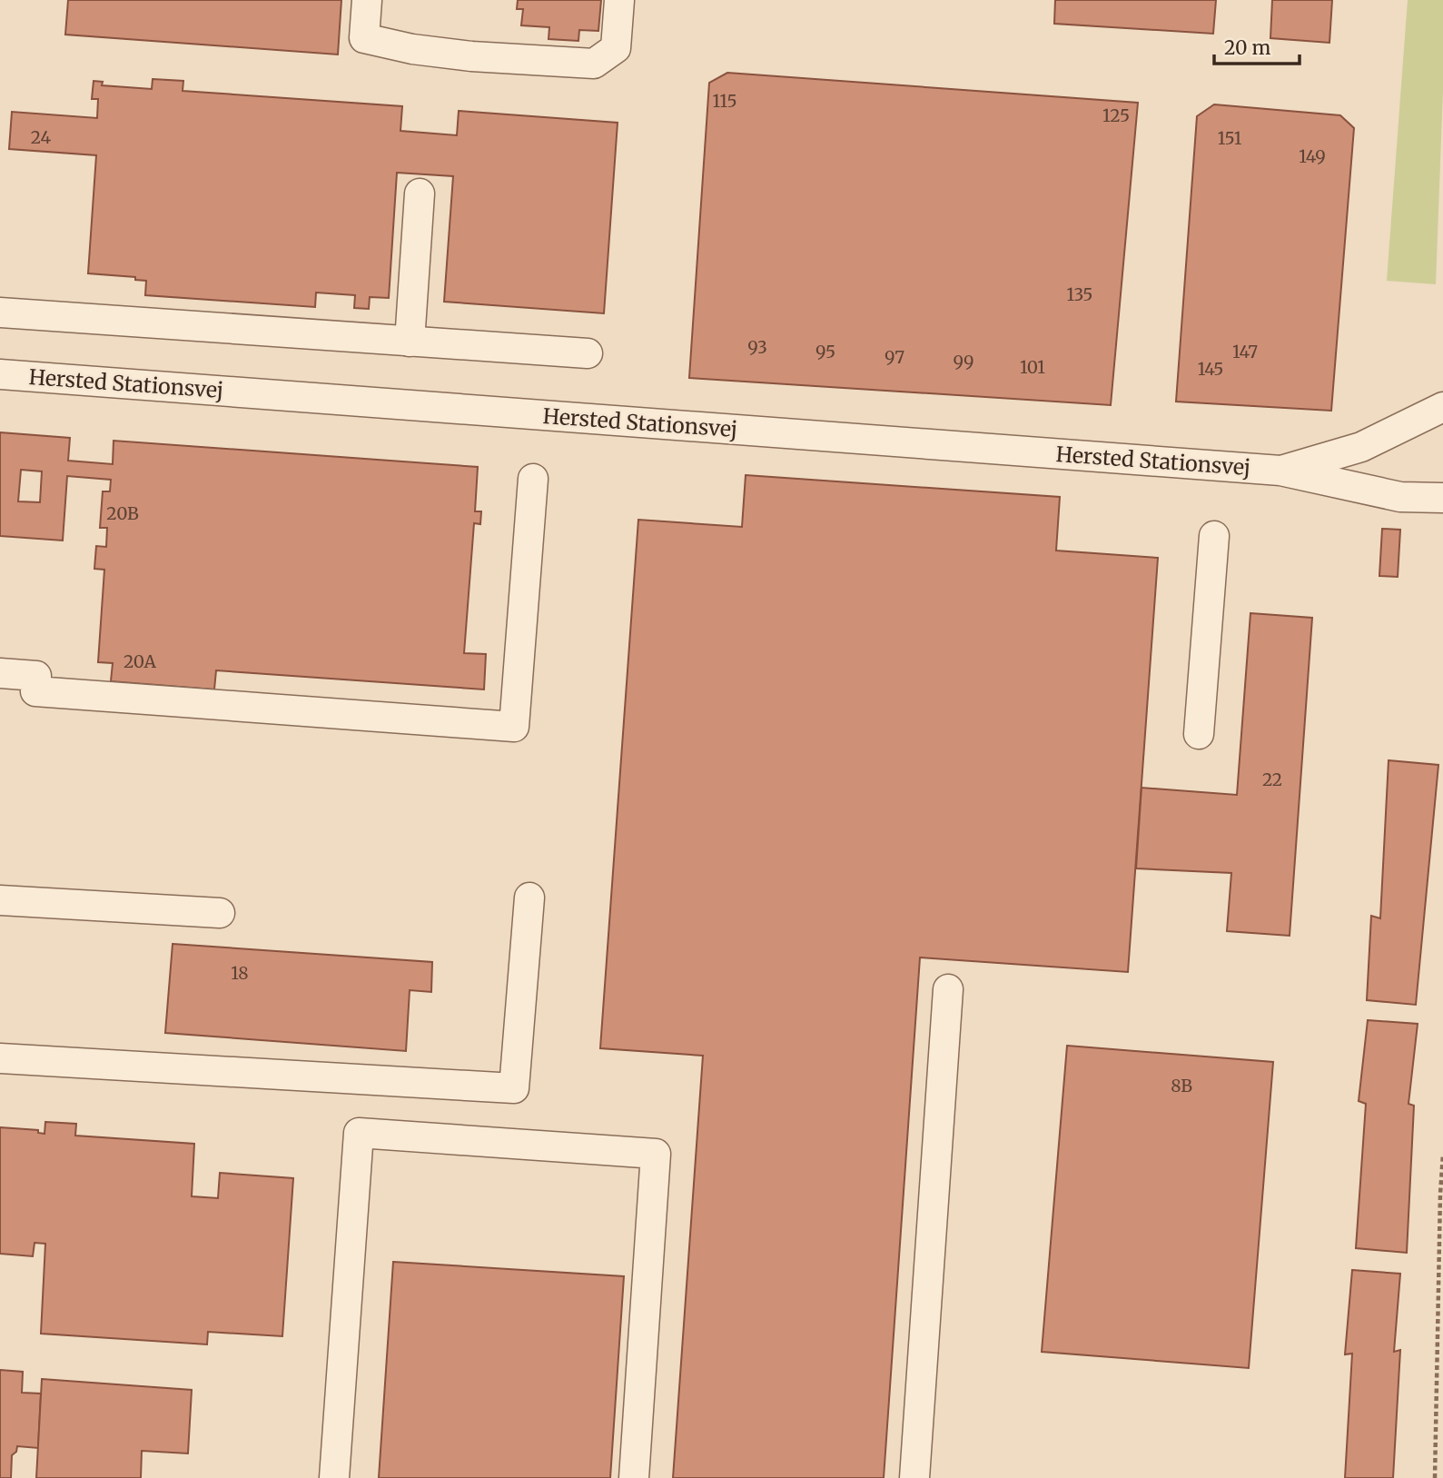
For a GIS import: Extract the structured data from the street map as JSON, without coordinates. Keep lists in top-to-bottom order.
{
  "streets": {
    "street": ["Hersted Stationsvej"]
  },
  "house_numbers": [
    "115",
    "125",
    "24",
    "151",
    "149",
    "135",
    "93",
    "95",
    "147",
    "97",
    "99",
    "101",
    "145",
    "20B",
    "20A",
    "22",
    "18",
    "8B"
  ],
  "scale_bar": "20 m"
}
